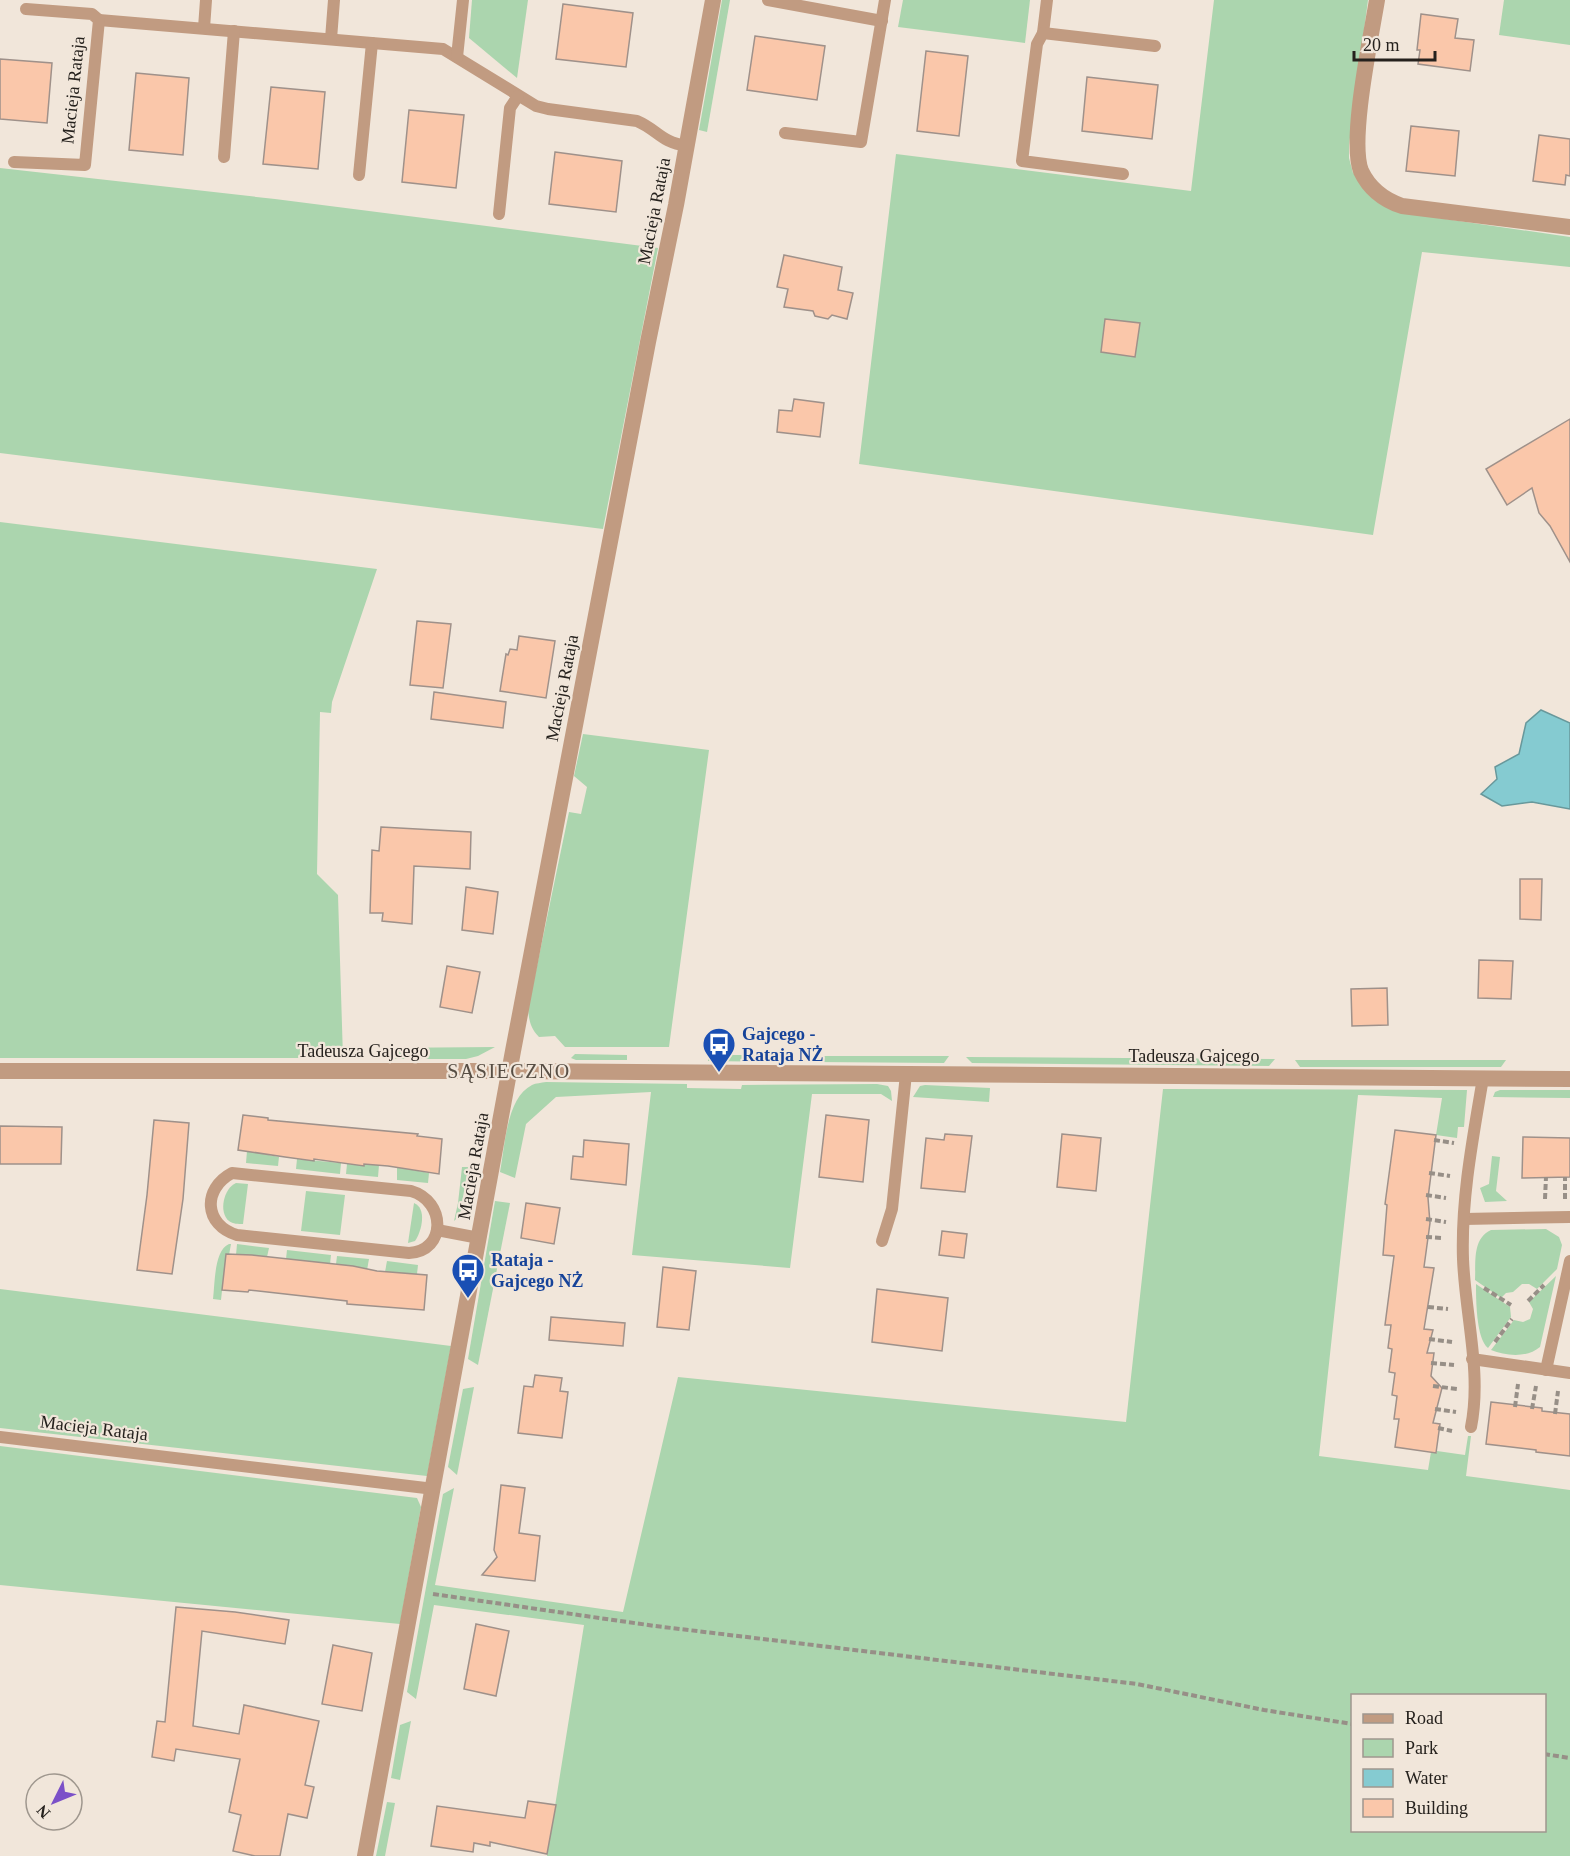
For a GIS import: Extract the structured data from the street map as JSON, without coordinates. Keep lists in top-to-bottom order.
{
  "streets": {
    "street": ["Macieja Rataja", "Tadeusza Gajcego"]
  },
  "crossings": [
    ["Macieja Rataja", "Tadeusza Gajcego"]
  ],
  "districts": ["SĄSIECZNO"],
  "places": {
    "bus stop": ["Gajcego - Rataja NŻ", "Rataja - Gajcego NŻ"]
  },
  "legend": [
    "Road",
    "Park",
    "Water",
    "Building"
  ],
  "scale_bar": "20 m",
  "north": "bottom left"
}
